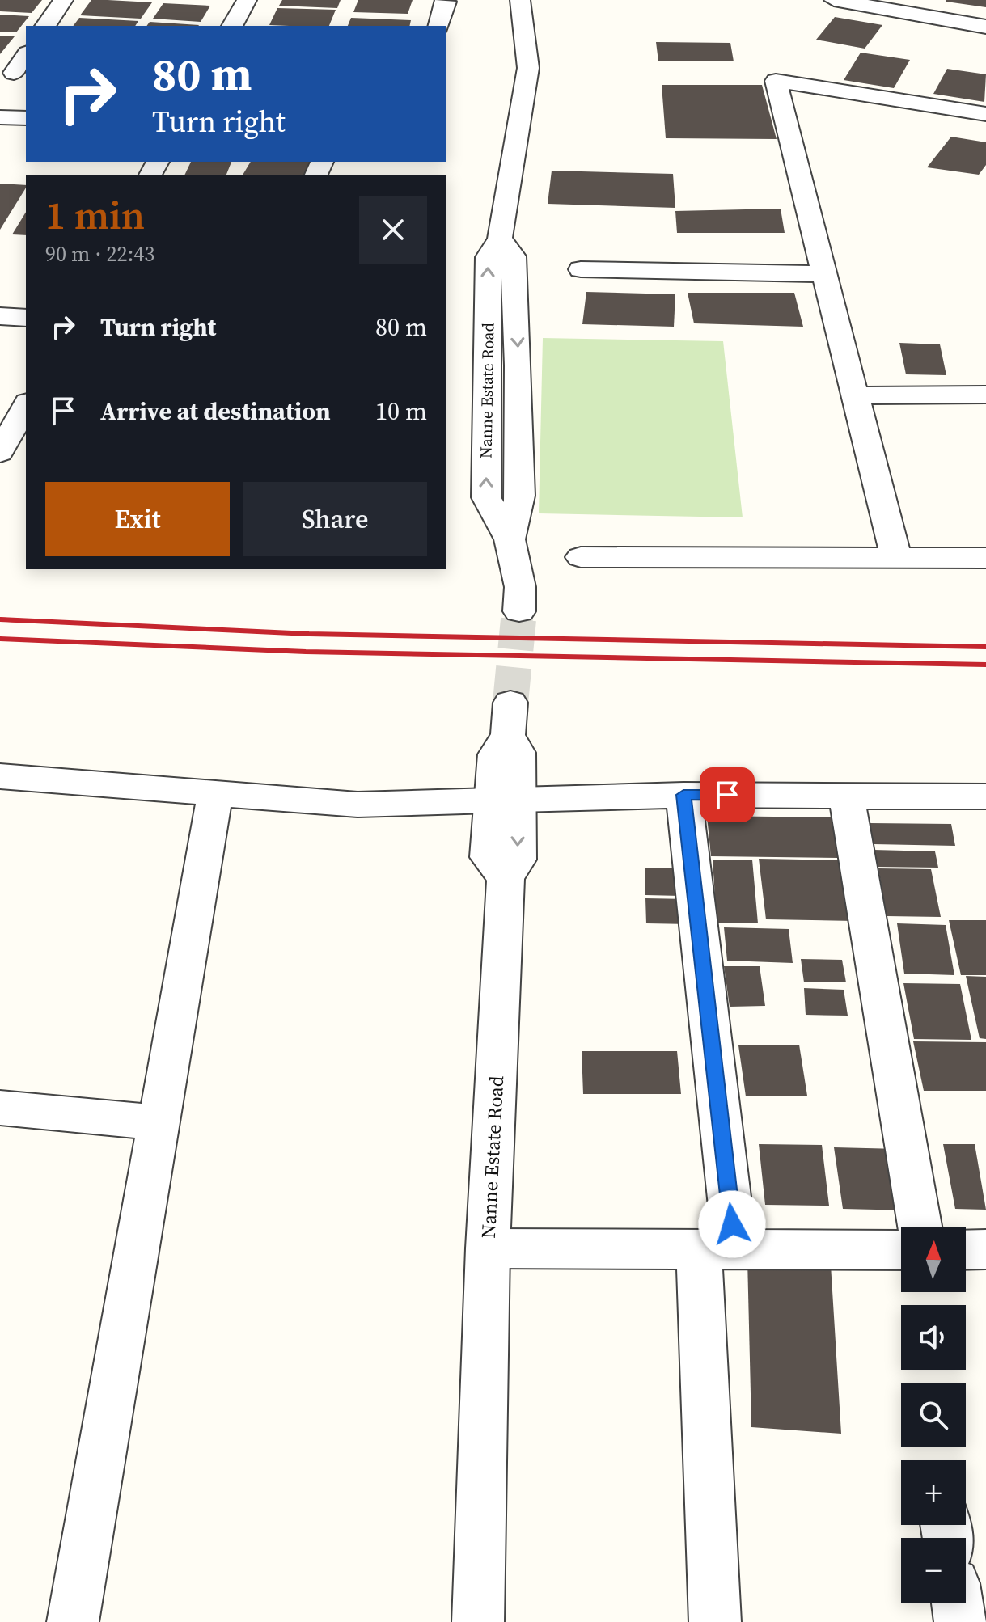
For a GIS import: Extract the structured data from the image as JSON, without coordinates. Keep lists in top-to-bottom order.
{
  "streets": {
    "street": ["Nanne Estate Road"]
  },
  "north": "top",
  "page": {
    "turn": ["80 m", "Turn right"],
    "heading": ["1 min", "90 m · 22:43"],
    "list": [
      {
        "name": "Turn right",
        "value": "80 m"
      },
      {
        "name": "Arrive at destination",
        "value": "10 m"
      }
    ],
    "buttons": ["Exit", "Share"],
    "map_buttons": ["+", "−"]
  }
}
